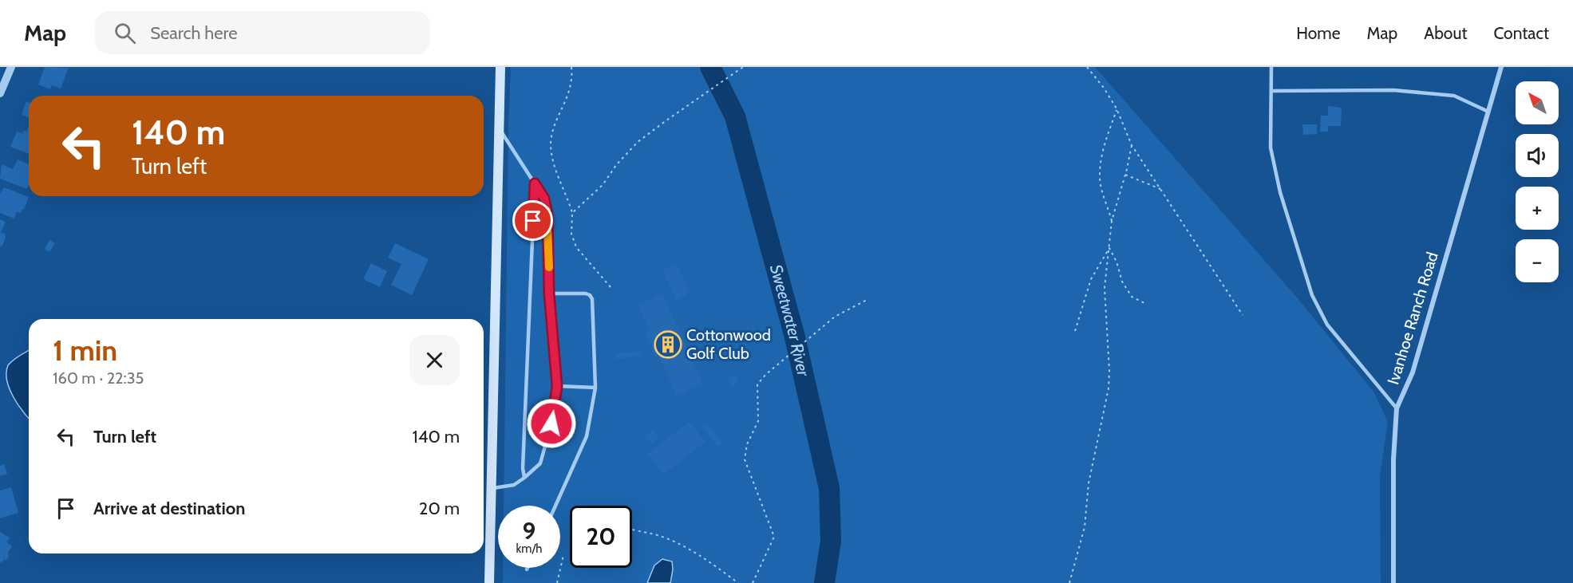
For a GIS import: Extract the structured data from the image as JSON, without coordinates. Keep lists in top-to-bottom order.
{
  "streets": {
    "street": ["Ivanhoe Ranch Road"]
  },
  "water": ["Sweetwater River"],
  "places": {
    "building": ["Cottonwood Golf Club"]
  },
  "north": "top left",
  "page": {
    "header": "Map",
    "search": "Search here",
    "nav": [
      "Home",
      "Map",
      "About",
      "Contact"
    ],
    "map_buttons": ["+", "−"],
    "turn": ["140 m", "Turn left"],
    "heading": ["1 min", "160 m · 22:35"],
    "list": [
      {
        "name": "Turn left",
        "value": "140 m"
      },
      {
        "name": "Arrive at destination",
        "value": "20 m"
      }
    ],
    "speed": "9 km/h",
    "limit": "20"
  }
}
